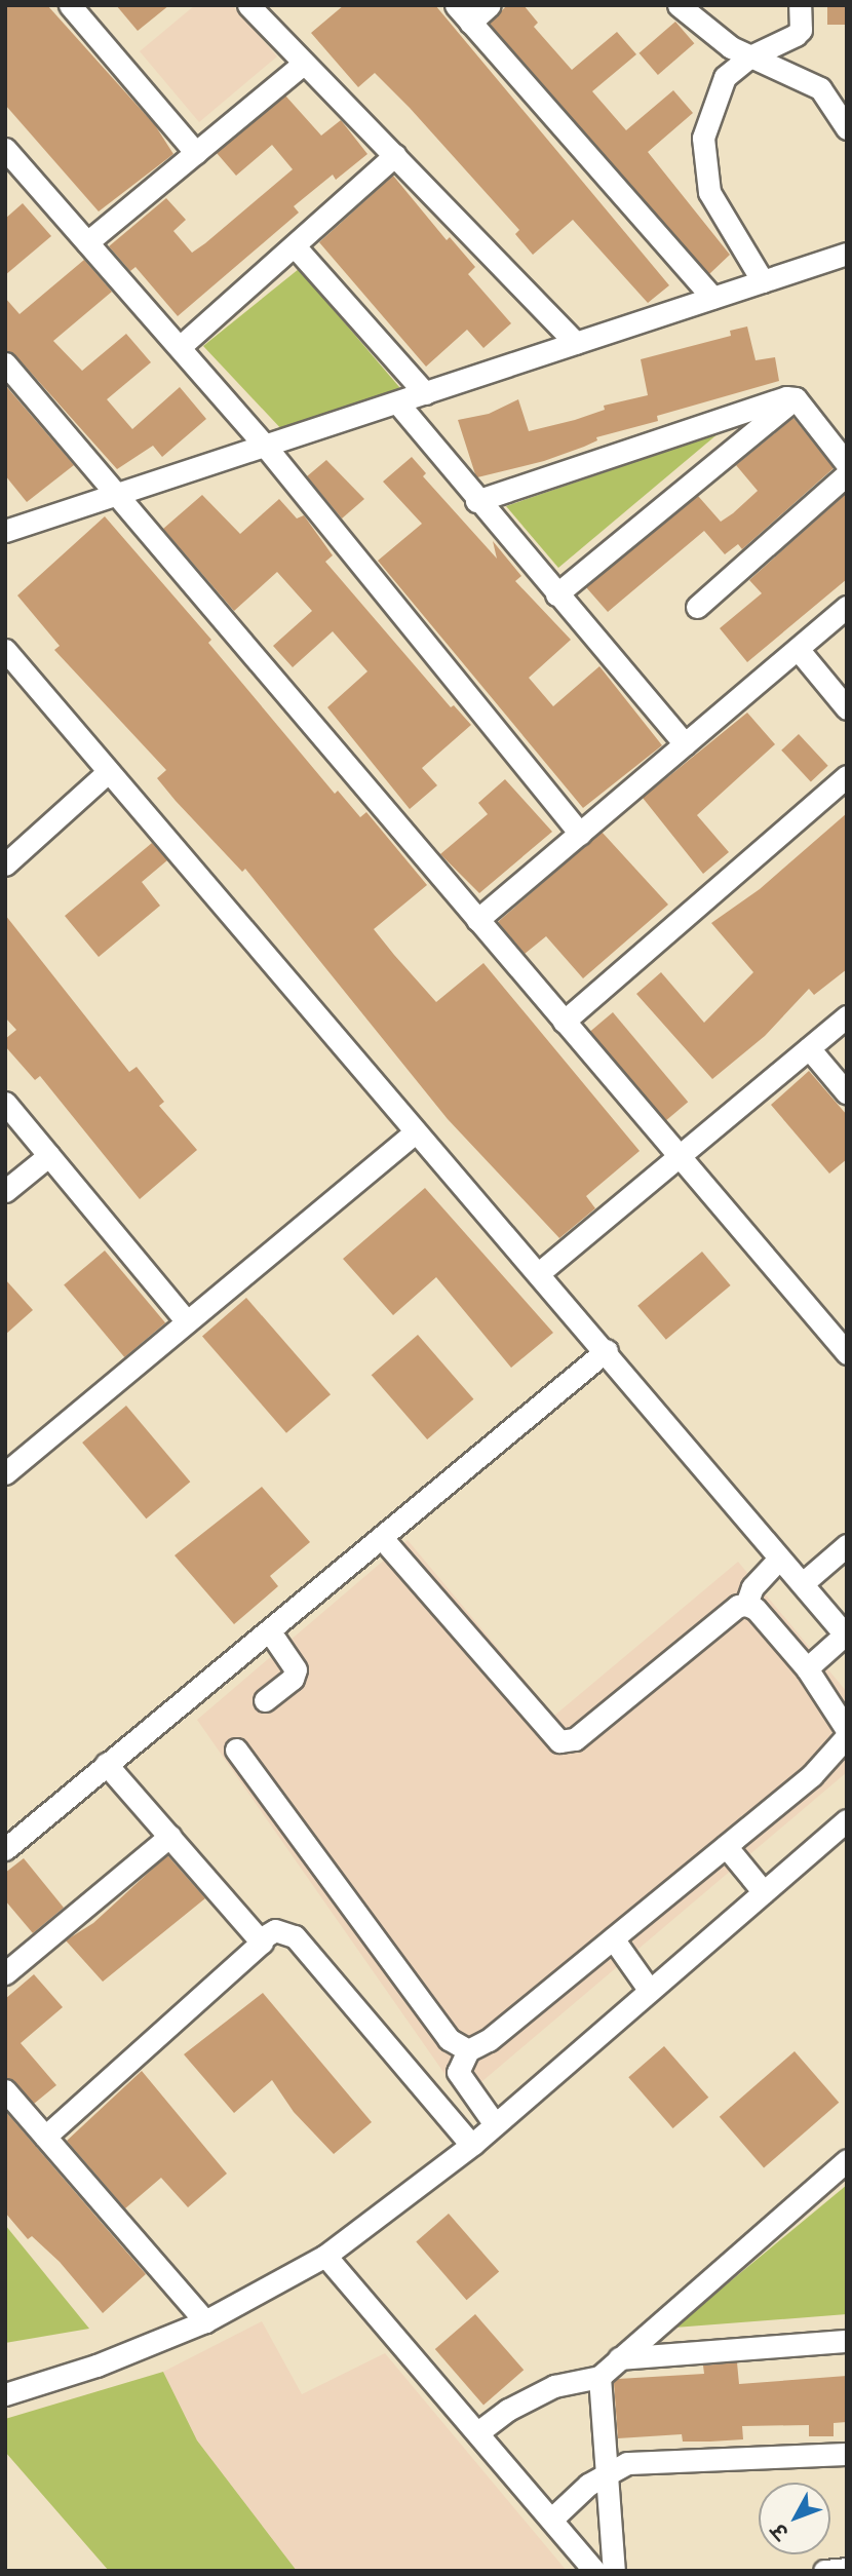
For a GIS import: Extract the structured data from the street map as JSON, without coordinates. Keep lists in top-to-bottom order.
{
  "north": "bottom left"
}
